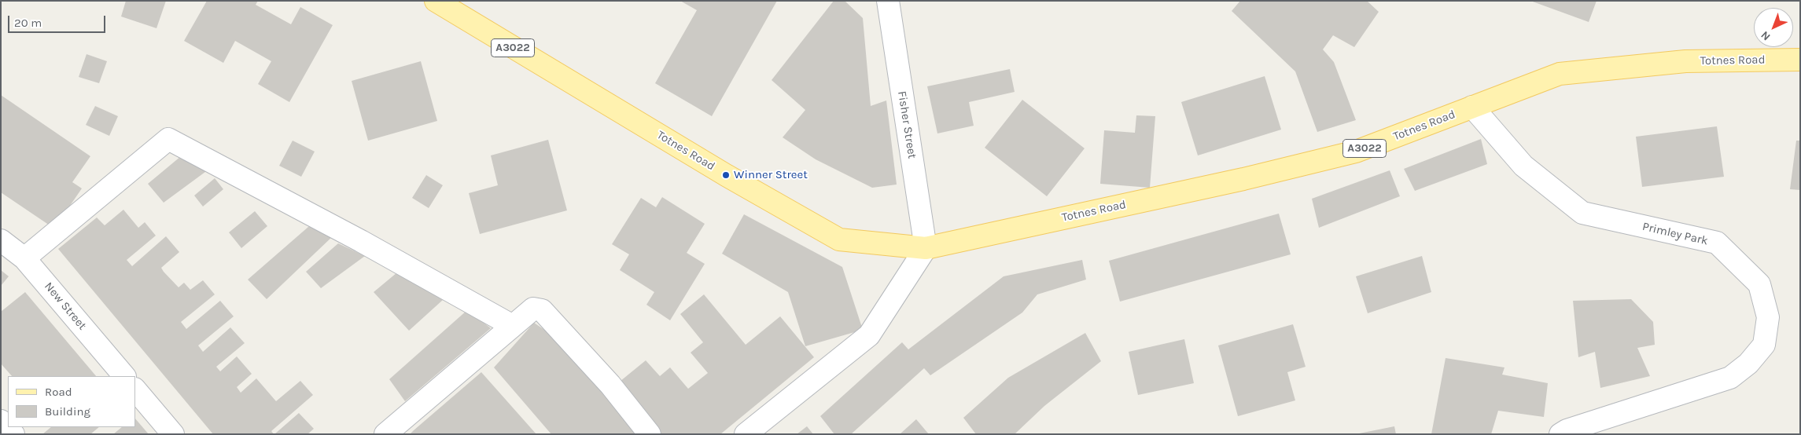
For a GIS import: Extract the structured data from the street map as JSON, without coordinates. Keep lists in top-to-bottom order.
{
  "streets": {
    "main road": ["A3022", "Totnes Road"],
    "street": ["Fisher Street", "Primley Park", "New Street"]
  },
  "crossings": [
    ["Totnes Road", "Fisher Street"],
    ["Totnes Road", "Primley Park"]
  ],
  "places": ["Winner Street"],
  "legend": ["Road", "Building"],
  "scale_bar": "20 m",
  "north": "bottom left"
}
